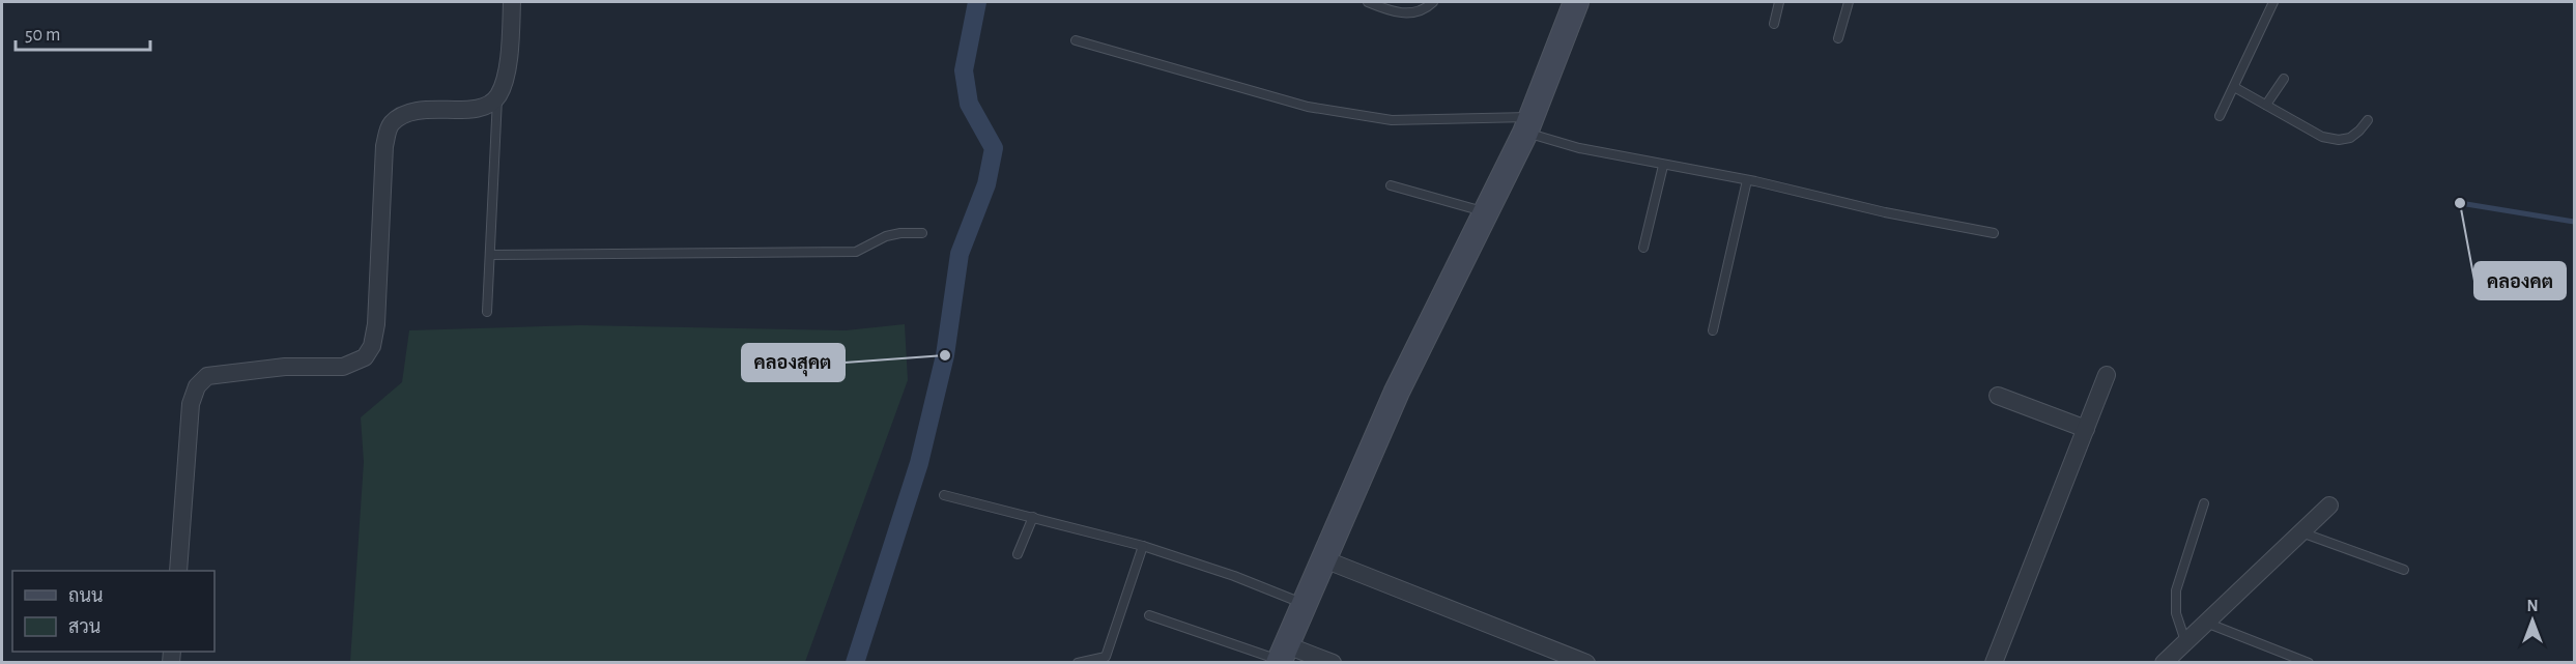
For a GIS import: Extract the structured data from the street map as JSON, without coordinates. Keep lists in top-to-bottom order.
{
  "places": ["คลองคต", "คลองสุคต"],
  "legend": ["ถนน", "สวน"],
  "scale_bar": "50 m",
  "north": "top"
}
